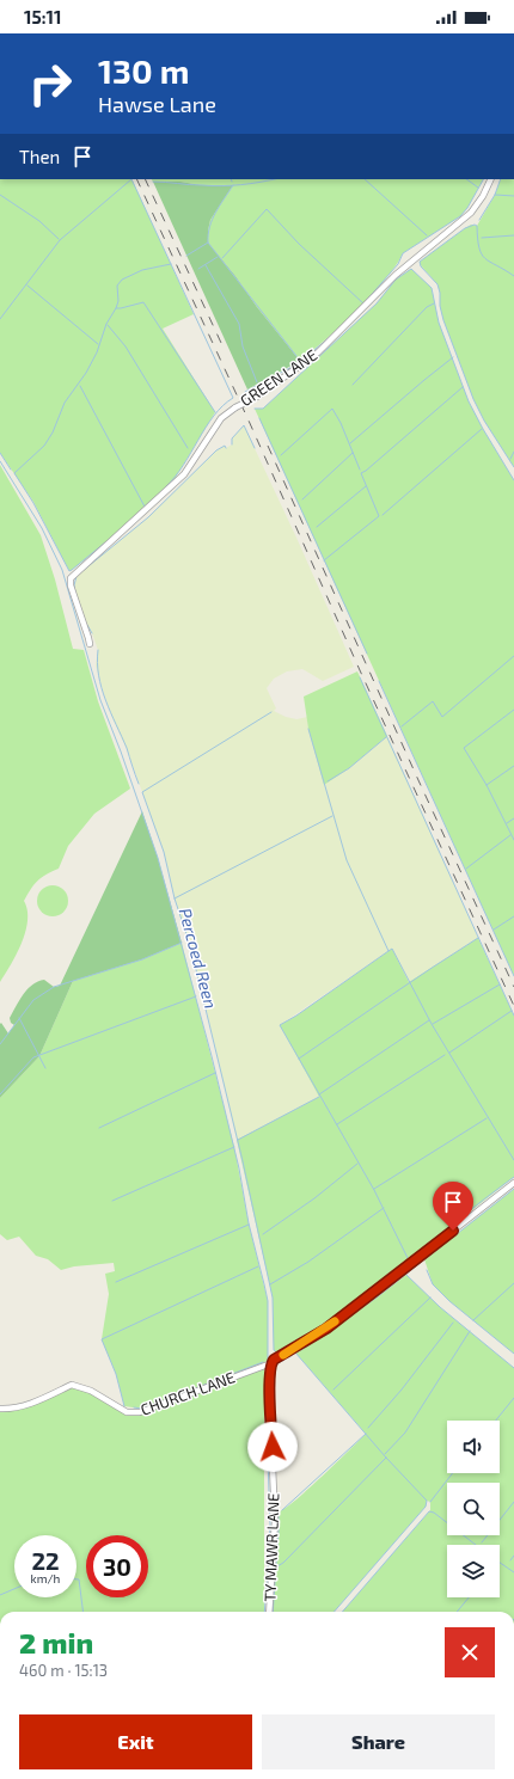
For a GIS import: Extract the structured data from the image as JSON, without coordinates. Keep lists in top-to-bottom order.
{
  "streets": {
    "street": ["GREEN LANE", "CHURCH LANE", "TY MAWR LANE"]
  },
  "crossings": [
    ["CHURCH LANE", "TY MAWR LANE"]
  ],
  "water": ["Percoed Reen"],
  "page": {
    "status": "15:11",
    "turn": ["130 m", "Hawse Lane"],
    "then": "Then",
    "speed": "22 km/h",
    "limit": "30",
    "heading": ["2 min", "460 m · 15:13"],
    "buttons": ["Exit", "Share"]
  }
}
